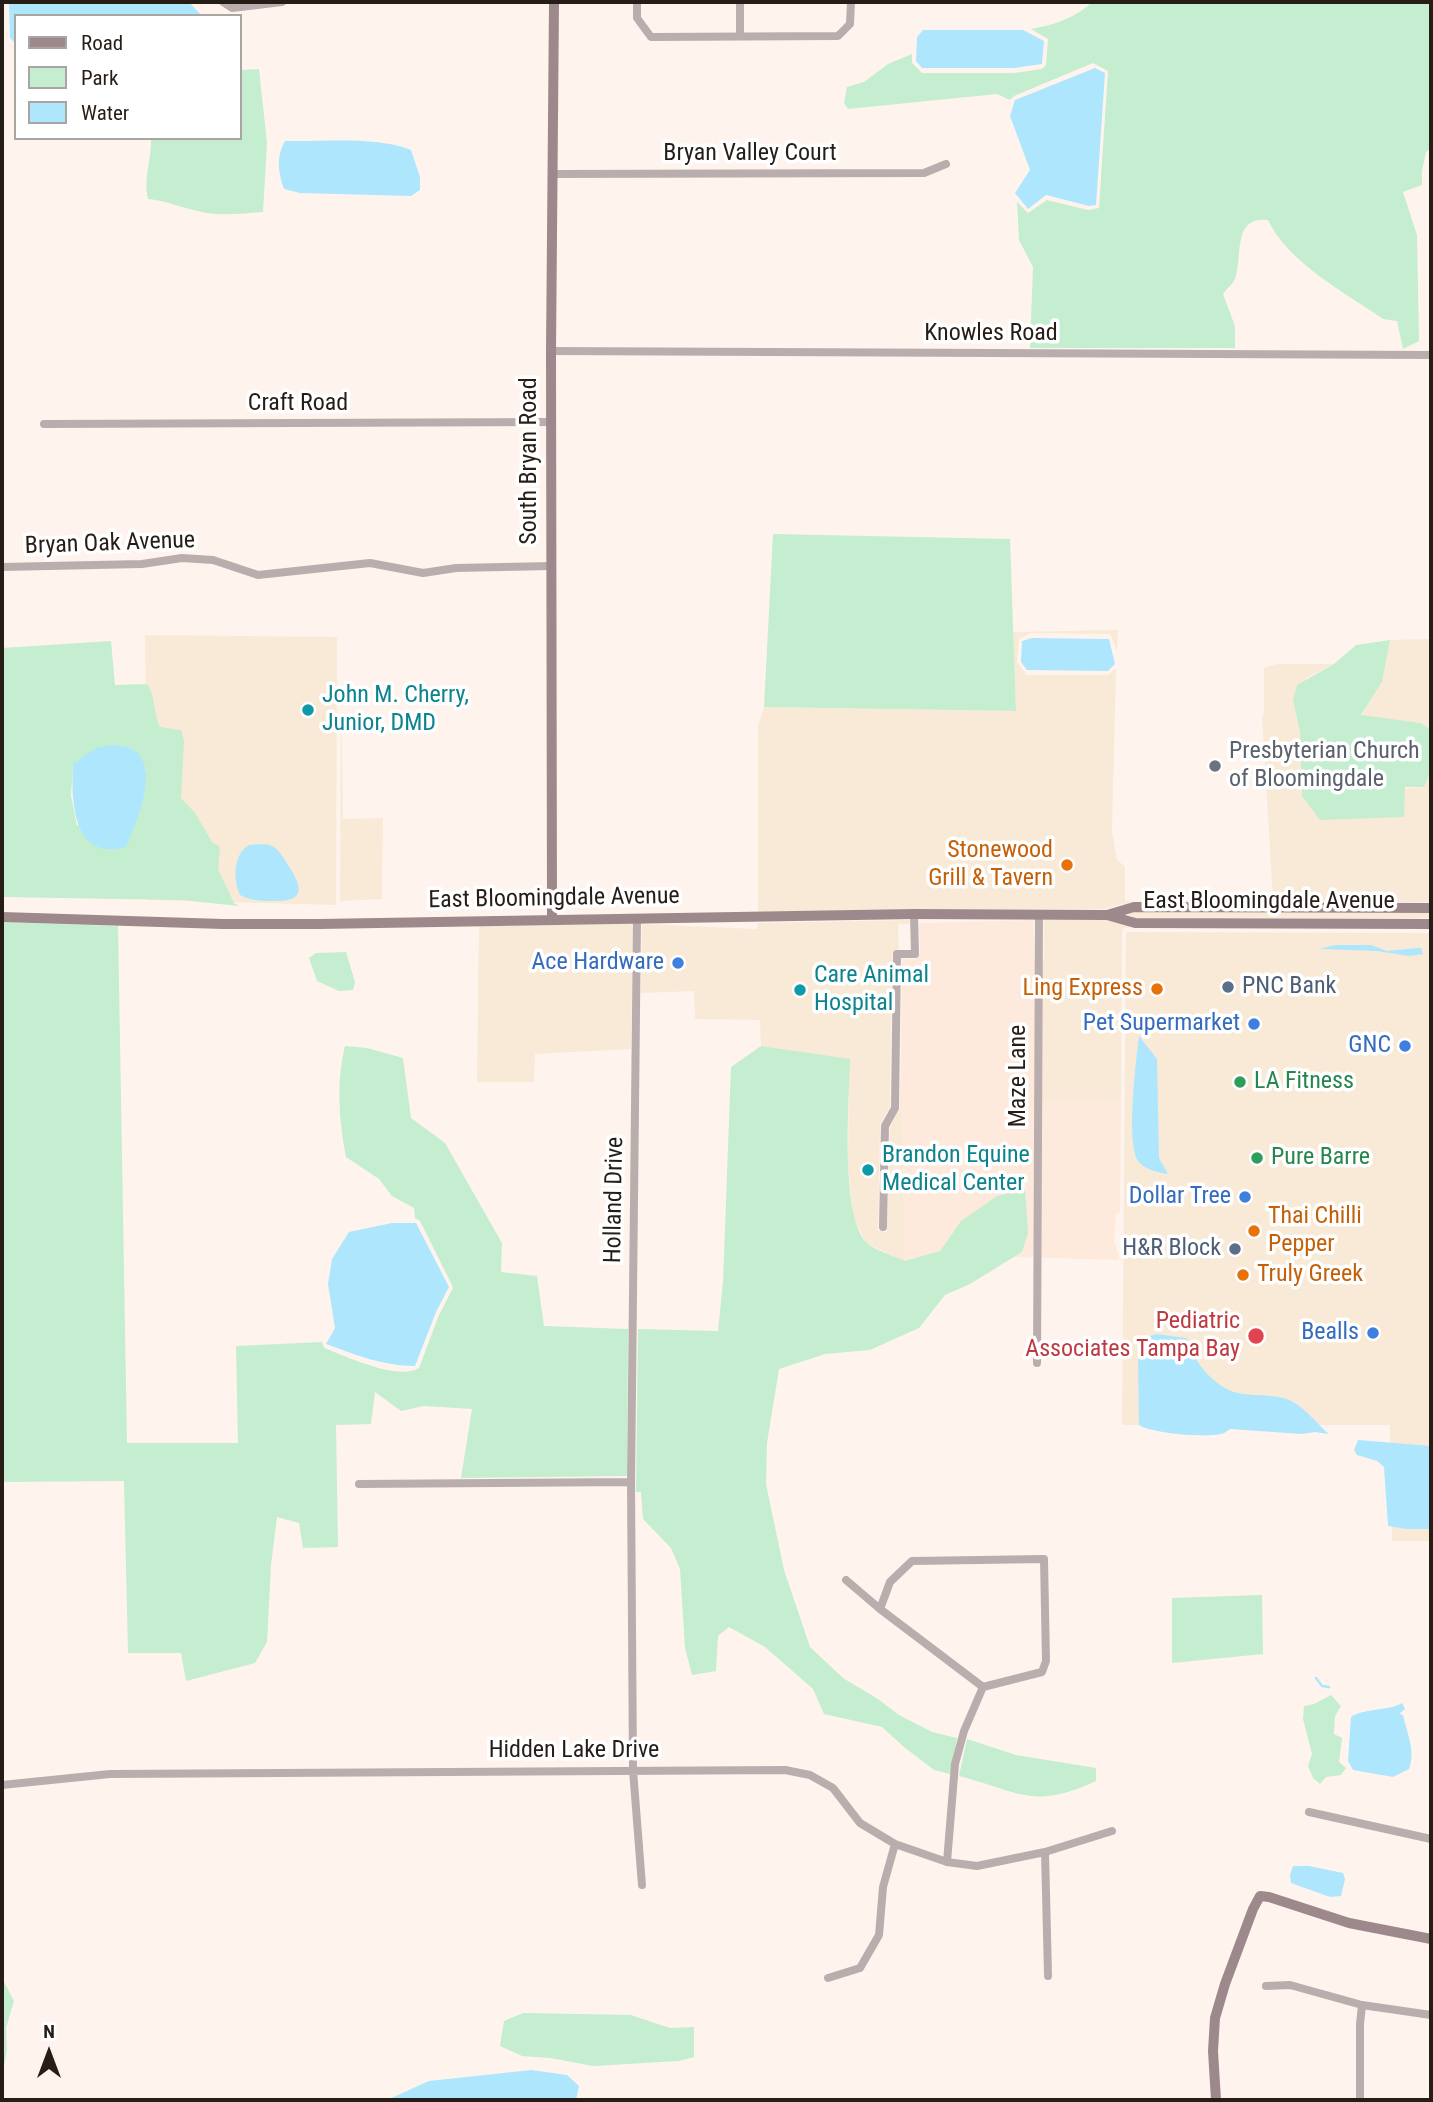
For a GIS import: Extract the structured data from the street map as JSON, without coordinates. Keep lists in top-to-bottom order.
{
  "streets": {
    "main road": ["South Bryan Road", "East Bloomingdale Avenue"],
    "street": [
      "Bryan Valley Court",
      "Knowles Road",
      "Craft Road",
      "Bryan Oak Avenue",
      "Maze Lane",
      "Holland Drive",
      "Hidden Lake Drive"
    ]
  },
  "crossings": [
    ["Bryan Valley Court", "South Bryan Road"],
    ["Knowles Road", "South Bryan Road"],
    ["Craft Road", "South Bryan Road"],
    ["South Bryan Road", "Bryan Oak Avenue"],
    ["South Bryan Road", "East Bloomingdale Avenue"],
    ["East Bloomingdale Avenue", "Maze Lane"],
    ["East Bloomingdale Avenue", "Holland Drive"],
    ["Holland Drive", "Hidden Lake Drive"]
  ],
  "places": [
    "John M. Cherry, Junior, DMD",
    "Presbyterian Church of Bloomingdale",
    "Stonewood Grill & Tavern",
    "Ace Hardware",
    "PNC Bank",
    "Ling Express",
    "Care Animal Hospital",
    "Pet Supermarket",
    "GNC",
    "LA Fitness",
    "Pure Barre",
    "Brandon Equine Medical Center",
    "Dollar Tree",
    "Thai Chilli Pepper",
    "H&R Block",
    "Truly Greek",
    "Bealls",
    "Pediatric Associates Tampa Bay"
  ],
  "legend": ["Road", "Park", "Water"],
  "north": "top"
}
